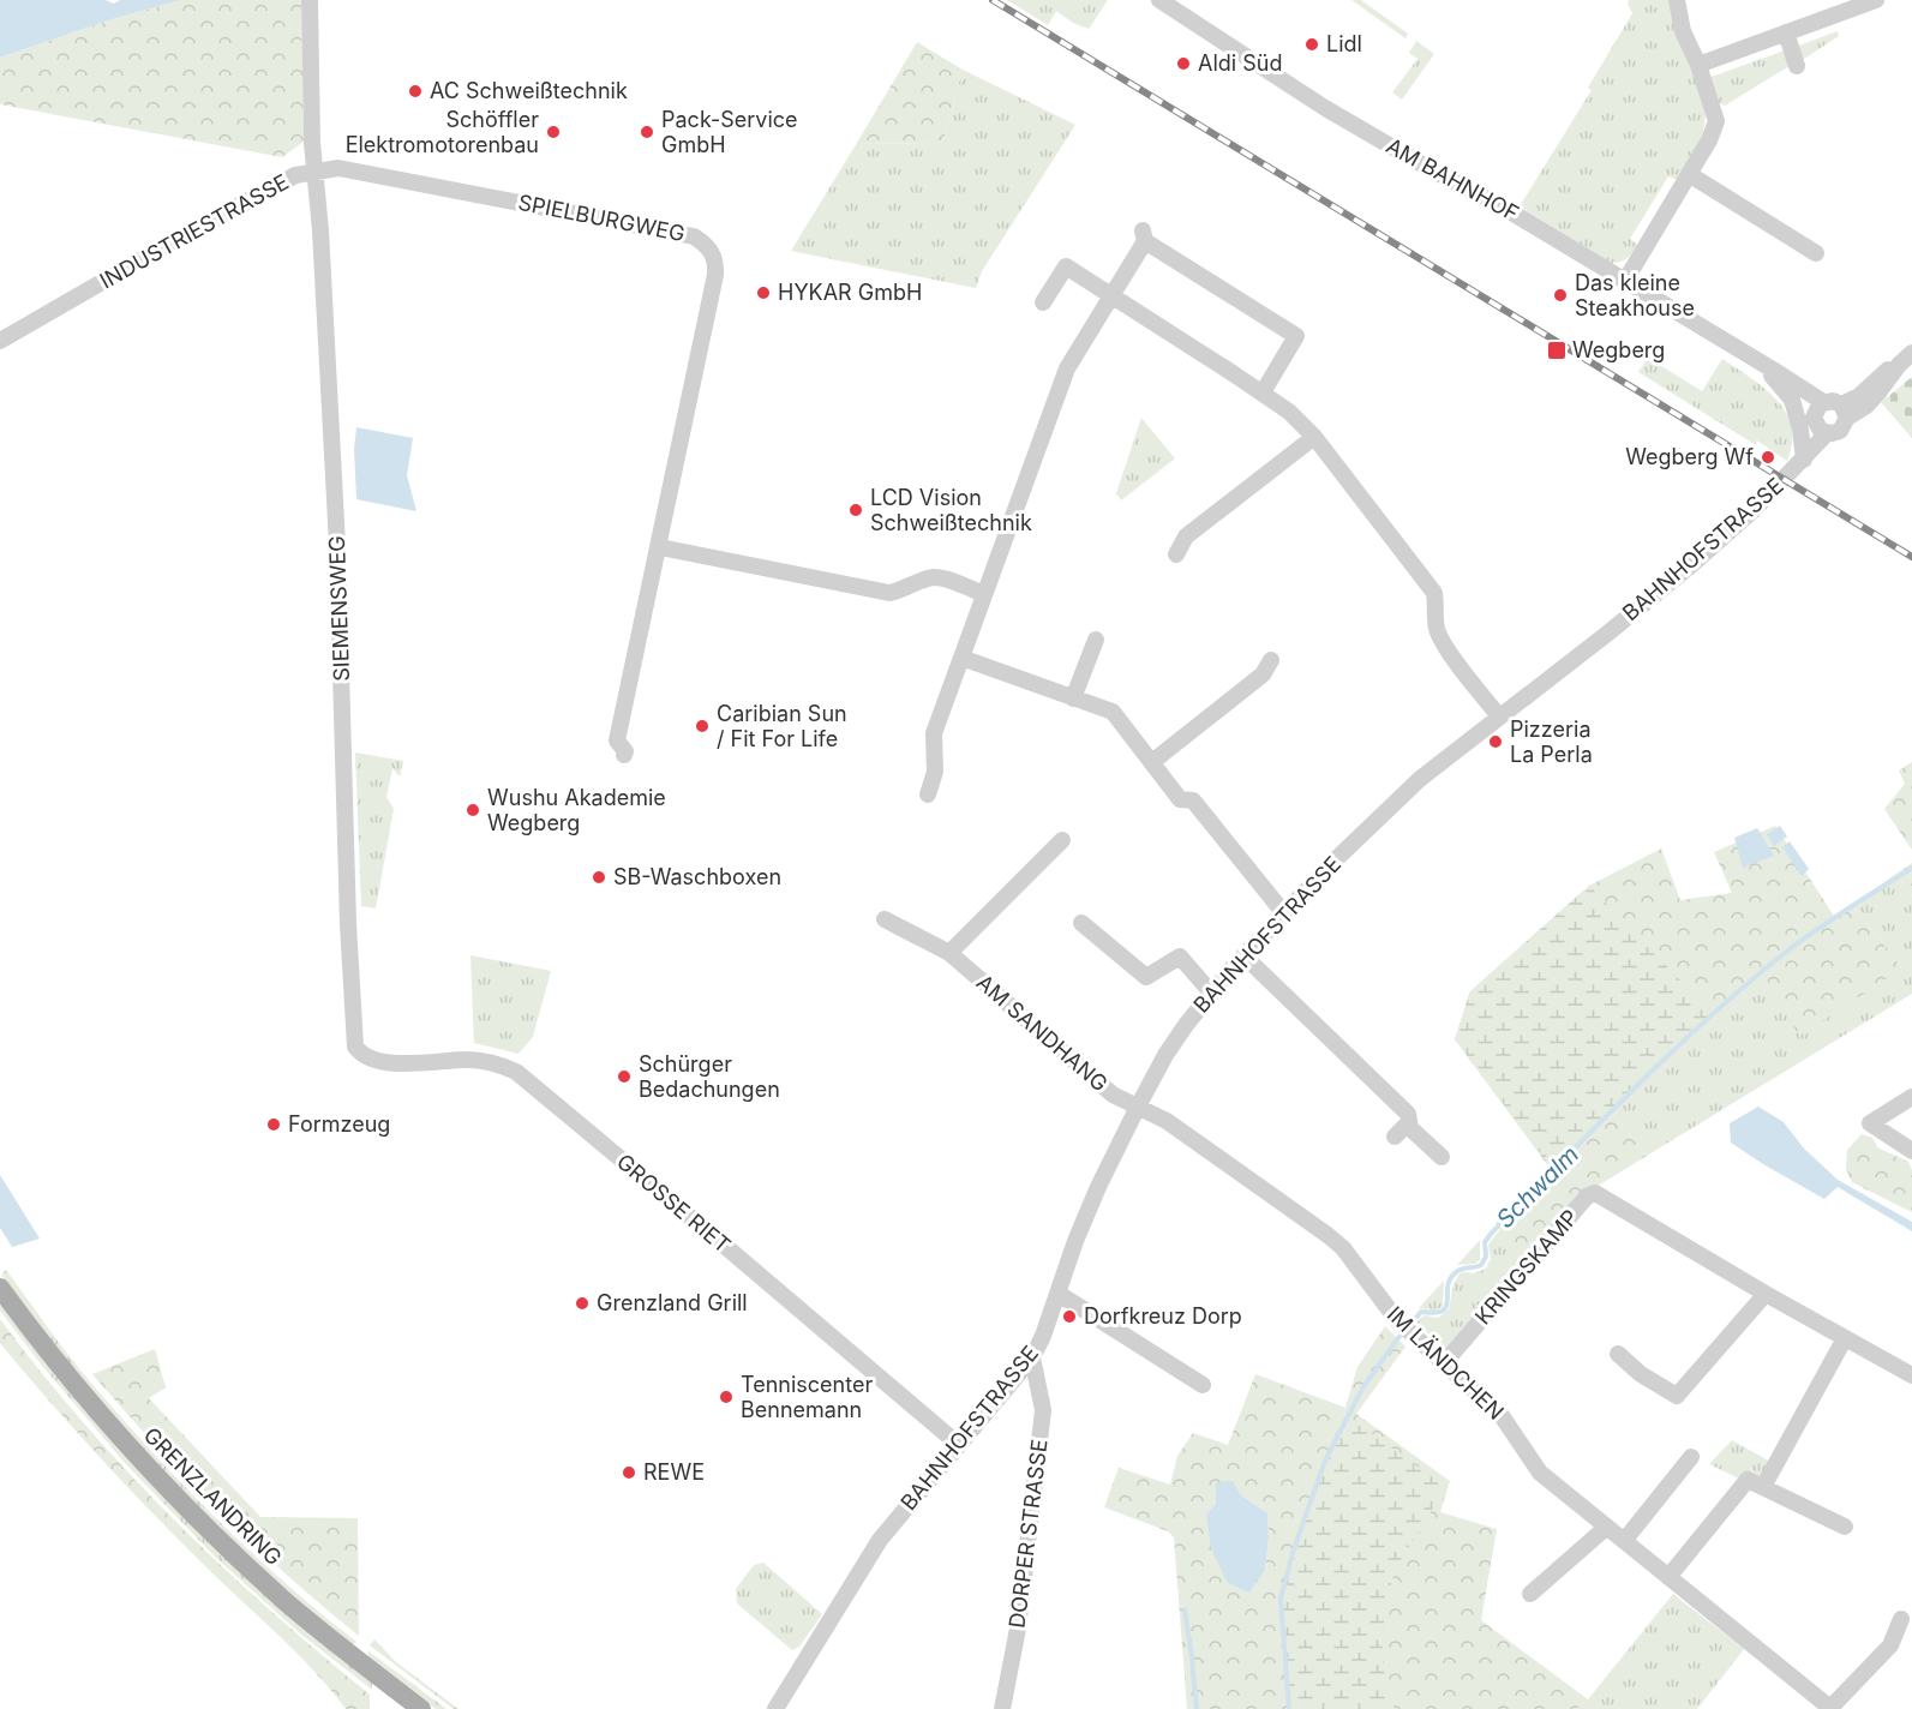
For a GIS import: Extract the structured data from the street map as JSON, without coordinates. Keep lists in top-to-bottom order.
{
  "streets": {
    "main road": ["GRENZLANDRING"],
    "street": [
      "AM BAHNHOF",
      "SPIELBURGWEG",
      "INDUSTRIESTRASSE",
      "BAHNHOFSTRASSE",
      "SIEMENSWEG",
      "AM SANDHANG",
      "GROSSE RIET",
      "KRINGSKAMP",
      "IM LÄNDCHEN",
      "DORPER STRASSE"
    ]
  },
  "crossings": [
    ["AM BAHNHOF", "BAHNHOFSTRASSE"],
    ["SPIELBURGWEG", "INDUSTRIESTRASSE"],
    ["SPIELBURGWEG", "SIEMENSWEG"],
    ["INDUSTRIESTRASSE", "SIEMENSWEG"],
    ["BAHNHOFSTRASSE", "AM SANDHANG"],
    ["BAHNHOFSTRASSE", "GROSSE RIET"],
    ["BAHNHOFSTRASSE", "IM LÄNDCHEN"],
    ["BAHNHOFSTRASSE", "DORPER STRASSE"],
    ["SIEMENSWEG", "GROSSE RIET"],
    ["AM SANDHANG", "IM LÄNDCHEN"],
    ["KRINGSKAMP", "IM LÄNDCHEN"]
  ],
  "water": ["Schwalm"],
  "places": {
    "other": [
      "Lidl",
      "Aldi Süd",
      "AC Schweißtechnik",
      "Schöffler Elektromotorenbau",
      "Pack-Service GmbH",
      "HYKAR GmbH",
      "Das kleine Steakhouse",
      "Wegberg Wf",
      "LCD Vision Schweißtechnik",
      "Caribian Sun / Fit For Life",
      "Pizzeria La Perla",
      "Wushu Akademie Wegberg",
      "SB-Waschboxen",
      "Schürger Bedachungen",
      "Formzeug",
      "Grenzland Grill",
      "Dorfkreuz Dorp",
      "Tenniscenter Bennemann",
      "REWE"
    ],
    "transit": ["Wegberg"]
  }
}
